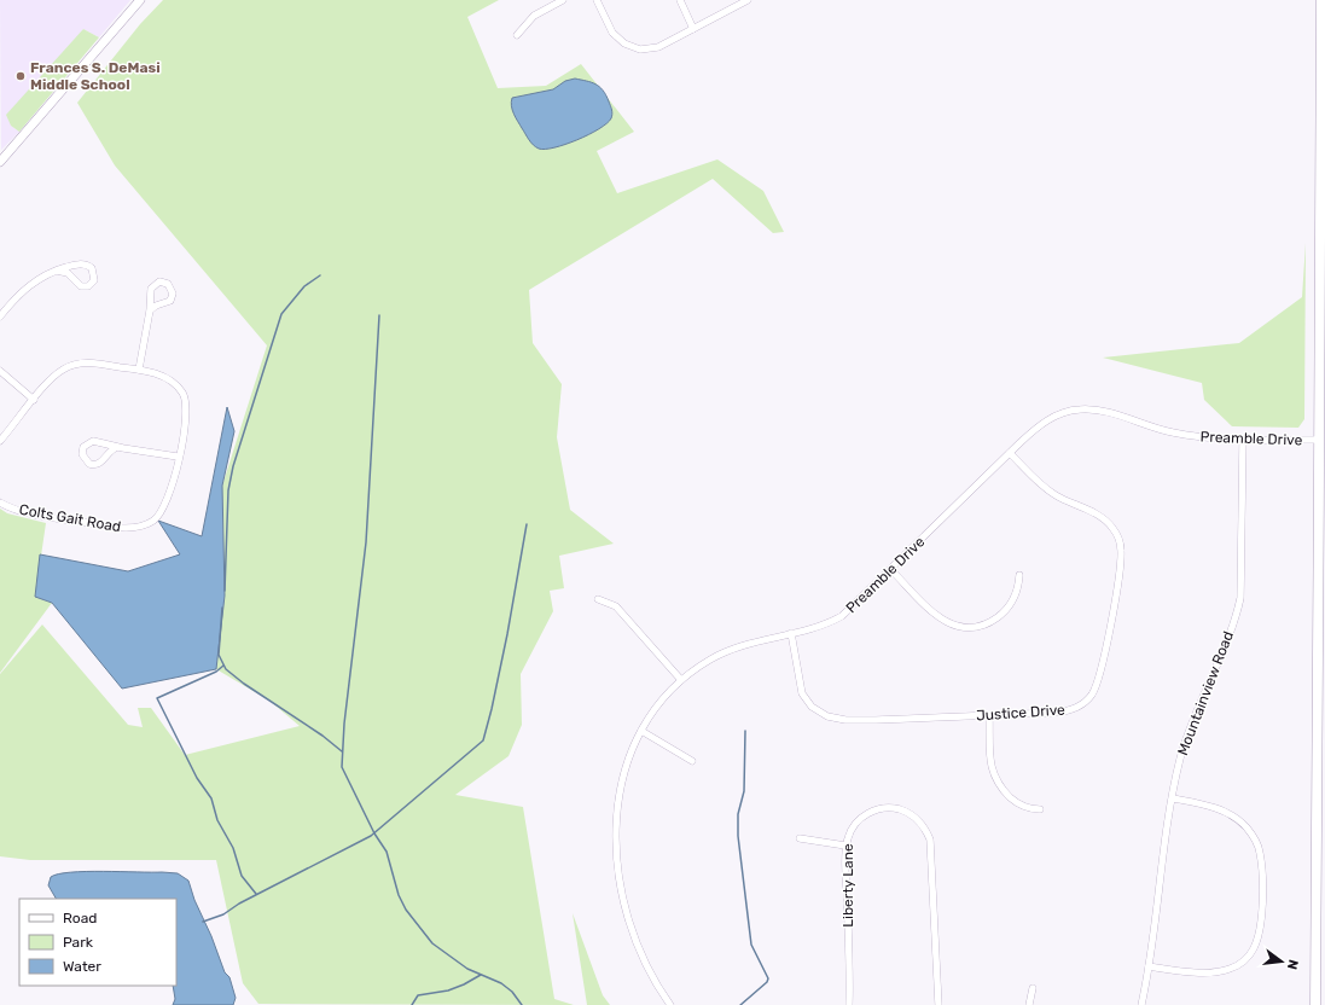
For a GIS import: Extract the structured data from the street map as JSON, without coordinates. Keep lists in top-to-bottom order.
{
  "streets": {
    "street": [
      "Preamble Drive",
      "Colts Gait Road",
      "Mountainview Road",
      "Justice Drive",
      "Liberty Lane"
    ]
  },
  "crossings": [
    ["Preamble Drive", "Mountainview Road"],
    ["Preamble Drive", "Justice Drive"]
  ],
  "places": ["Frances S. DeMasi Middle School"],
  "legend": ["Road", "Park", "Water"],
  "north": "right"
}
